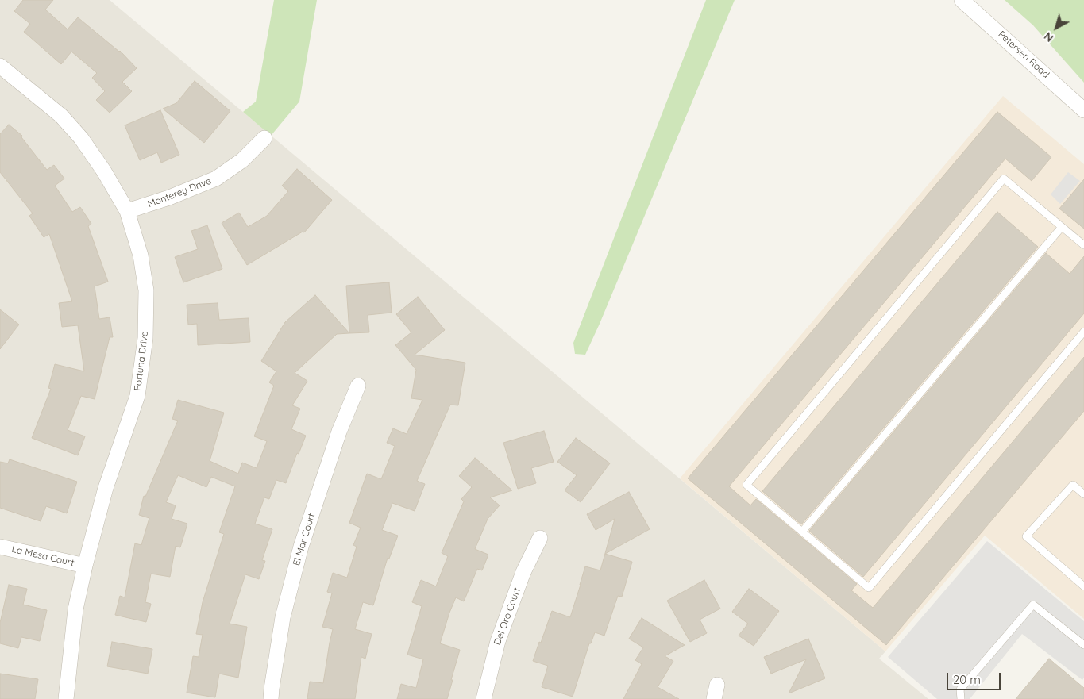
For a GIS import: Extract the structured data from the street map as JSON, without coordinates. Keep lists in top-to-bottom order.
{
  "streets": {
    "street": [
      "Petersen Road",
      "Monterey Drive",
      "Fortuna Drive",
      "El Mar Court",
      "La Mesa Court",
      "Del Oro Court"
    ]
  },
  "crossings": [
    ["Monterey Drive", "Fortuna Drive"],
    ["Fortuna Drive", "La Mesa Court"]
  ],
  "scale_bar": "20 m",
  "north": "bottom left"
}
